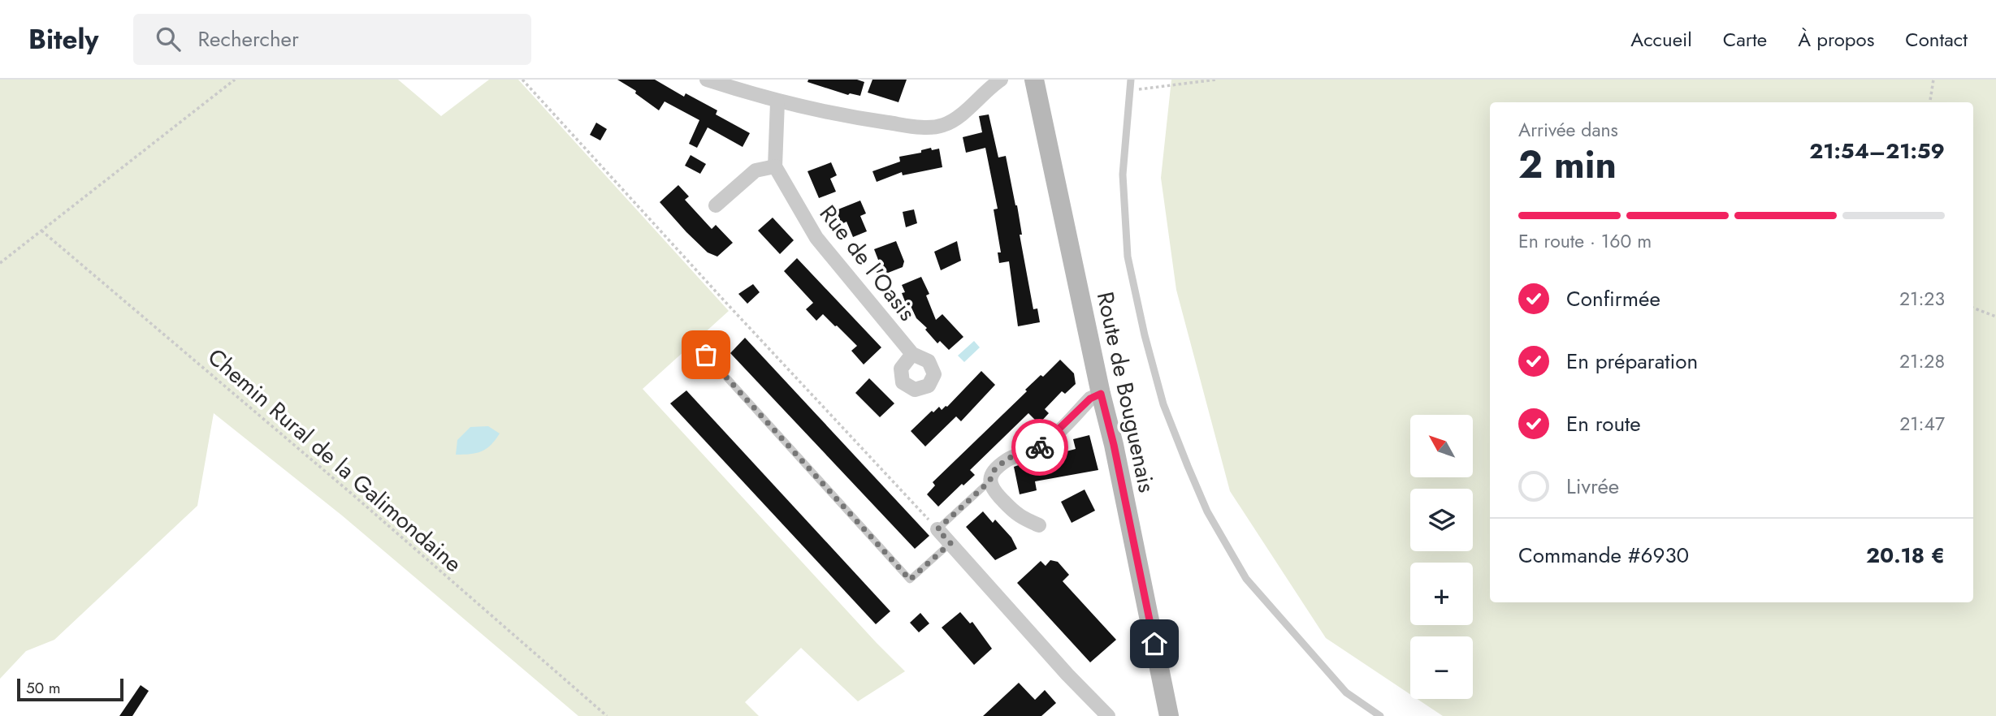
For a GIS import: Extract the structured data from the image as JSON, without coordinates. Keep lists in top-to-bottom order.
{
  "streets": {
    "street": ["Rue de l'Oasis", "Route de Bouguenais"],
    "path": ["Chemin Rural de la Galimondaine"]
  },
  "scale_bar": "50 m",
  "north": "top left",
  "page": {
    "header": "Bitely",
    "search": "Rechercher",
    "nav": [
      "Accueil",
      "Carte",
      "À propos",
      "Contact"
    ],
    "heading": ["2 min", "Arrivée dans", "21:54–21:59"],
    "panel": ["Commande #6930", "20.18 €"],
    "bar": "En route · 160 m",
    "list": [
      ["Confirmée", "21:23"],
      ["En préparation", "21:28"],
      ["En route", "21:47"],
      "Livrée"
    ],
    "map_buttons": ["+", "−"],
    "scale": "50 m"
  }
}
